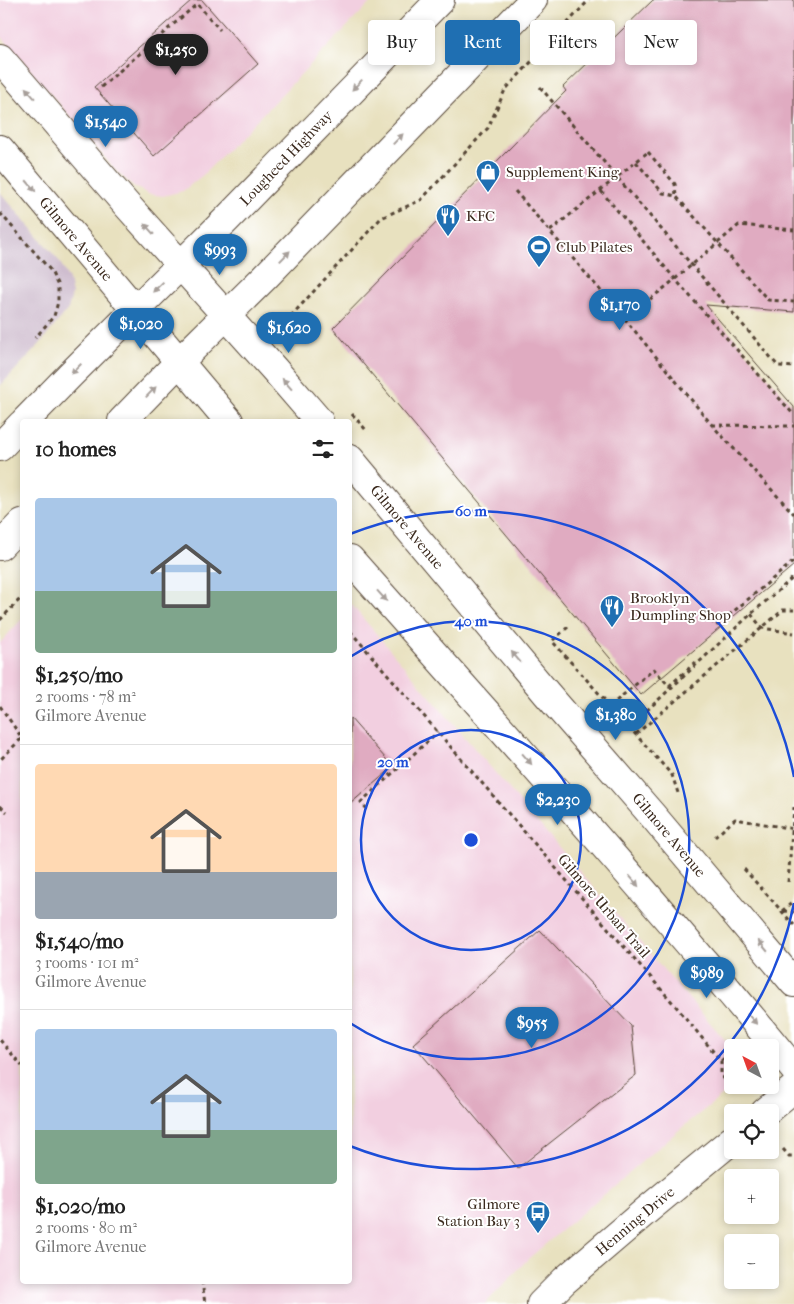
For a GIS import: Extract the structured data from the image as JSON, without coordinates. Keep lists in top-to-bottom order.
{
  "streets": {
    "main road": ["Lougheed Highway", "Gilmore Avenue", "Henning Drive"],
    "path": ["Gilmore Urban Trail"]
  },
  "crossings": [
    ["Lougheed Highway", "Gilmore Avenue"]
  ],
  "places": {
    "shop": ["Supplement King"],
    "restaurant": ["KFC", "Brooklyn Dumpling Shop"],
    "sports": ["Club Pilates"],
    "bus stop": ["Gilmore Station Bay 3"]
  },
  "north": "top left",
  "page": {
    "chip": [
      "Buy",
      "Rent",
      "Filters",
      "New"
    ],
    "price": [
      "$1,250",
      "$1,540",
      "$993",
      "$1,170",
      "$1,020",
      "$1,620",
      "$1,380",
      "$2,230",
      "$989",
      "$955"
    ],
    "heading": "10 homes",
    "list": [
      {
        "name": "$1,250/mo",
        "note": "2 rooms · 78 m² · Gilmore Avenue"
      },
      {
        "name": "$1,540/mo",
        "note": "3 rooms · 101 m² · Gilmore Avenue"
      },
      {
        "name": "$1,020/mo",
        "note": "2 rooms · 80 m² · Gilmore Avenue"
      }
    ],
    "map_buttons": ["+", "−"]
  },
  "rings": ["60 m", "40 m", "20 m"]
}
